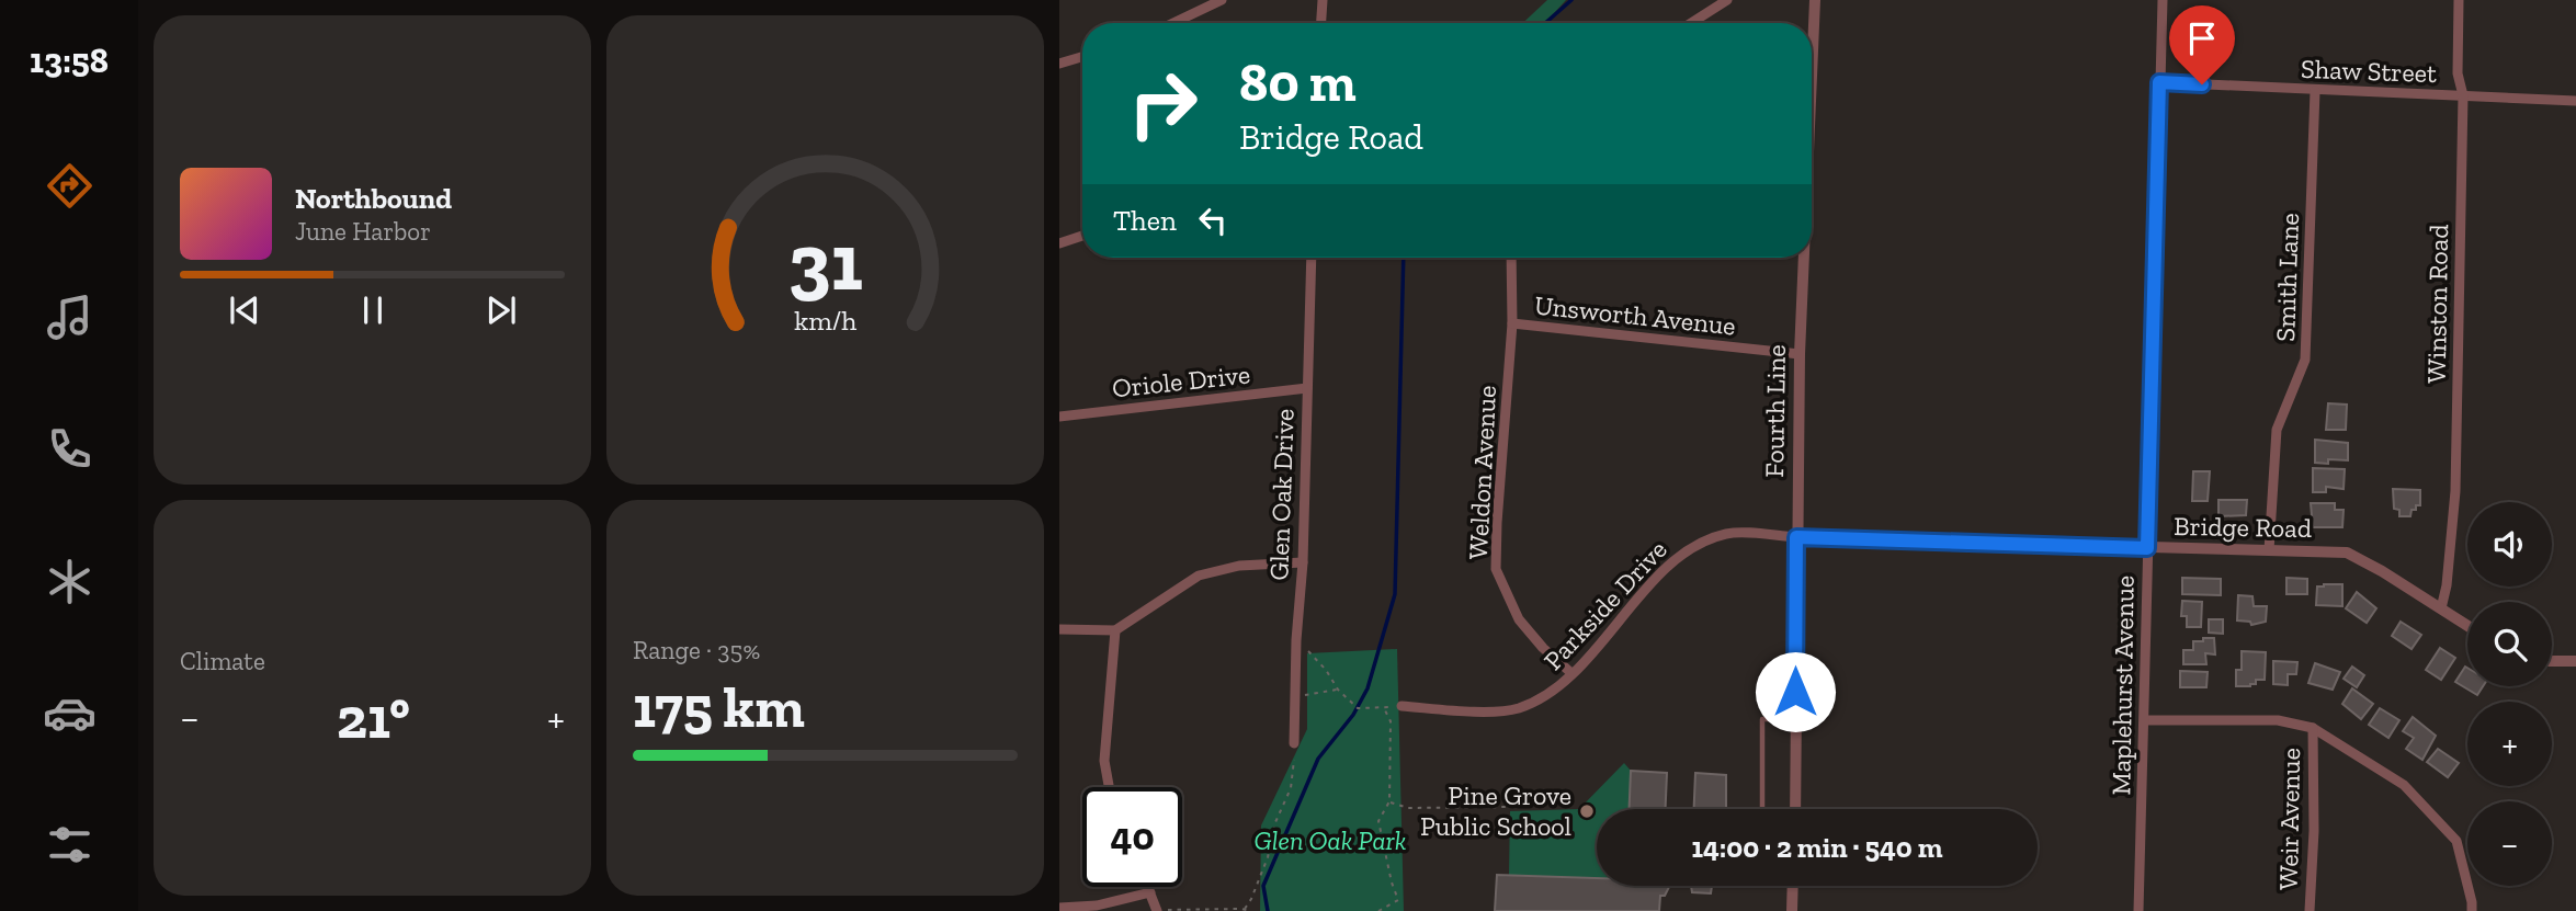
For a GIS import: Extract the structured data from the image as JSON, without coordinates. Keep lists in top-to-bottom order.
{
  "streets": {
    "street": [
      "Shaw Street",
      "Smith Lane",
      "Winston Road",
      "Unsworth Avenue",
      "Oriole Drive",
      "Fourth Line",
      "Weldon Avenue",
      "Glen Oak Drive",
      "Bridge Road",
      "Parkside Drive",
      "Maplehurst Avenue",
      "Weir Avenue"
    ]
  },
  "crossings": [
    ["Shaw Street", "Smith Lane"],
    ["Shaw Street", "Winston Road"],
    ["Shaw Street", "Maplehurst Avenue"],
    ["Smith Lane", "Bridge Road"],
    ["Winston Road", "Bridge Road"],
    ["Unsworth Avenue", "Fourth Line"],
    ["Unsworth Avenue", "Weldon Avenue"],
    ["Oriole Drive", "Glen Oak Drive"],
    ["Fourth Line", "Bridge Road"],
    ["Fourth Line", "Parkside Drive"],
    ["Weldon Avenue", "Parkside Drive"],
    ["Bridge Road", "Parkside Drive"],
    ["Bridge Road", "Maplehurst Avenue"]
  ],
  "parks": ["Glen Oak Park"],
  "places": ["Pine Grove Public School"],
  "page": {
    "tabs": "13:58",
    "turn": ["80 m", "Bridge Road"],
    "song": ["Northbound", "June Harbor"],
    "then": "Then",
    "tile": [
      "Climate",
      ["Range · 35%", "175 km"]
    ],
    "map_buttons": ["+", "−"],
    "heat": ["−", "21°", "+"],
    "limit": "40",
    "trip": "14:00 · 2 min · 540 m",
    "gauge": ["31", "km/h"]
  }
}
